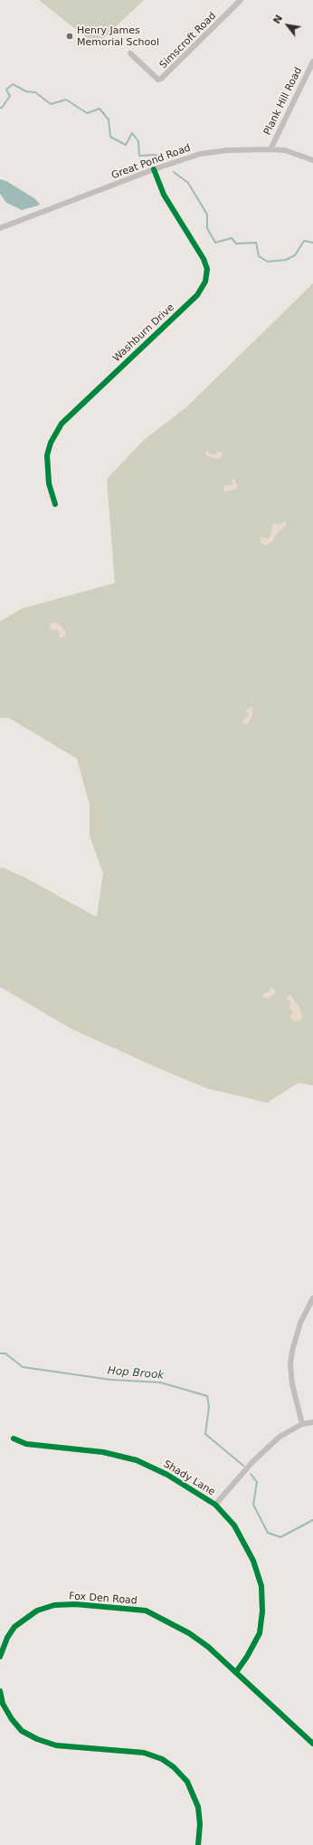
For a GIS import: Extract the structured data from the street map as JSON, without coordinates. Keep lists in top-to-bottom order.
{
  "streets": {
    "street": [
      "Simscroft Road",
      "Plank Hill Road",
      "Great Pond Road",
      "Washburn Drive",
      "Shady Lane",
      "Fox Den Road"
    ]
  },
  "crossings": [
    ["Plank Hill Road", "Great Pond Road"],
    ["Great Pond Road", "Washburn Drive"],
    ["Shady Lane", "Fox Den Road"]
  ],
  "water": ["Hop Brook"],
  "places": ["Henry James Memorial School"],
  "north": "top left"
}
